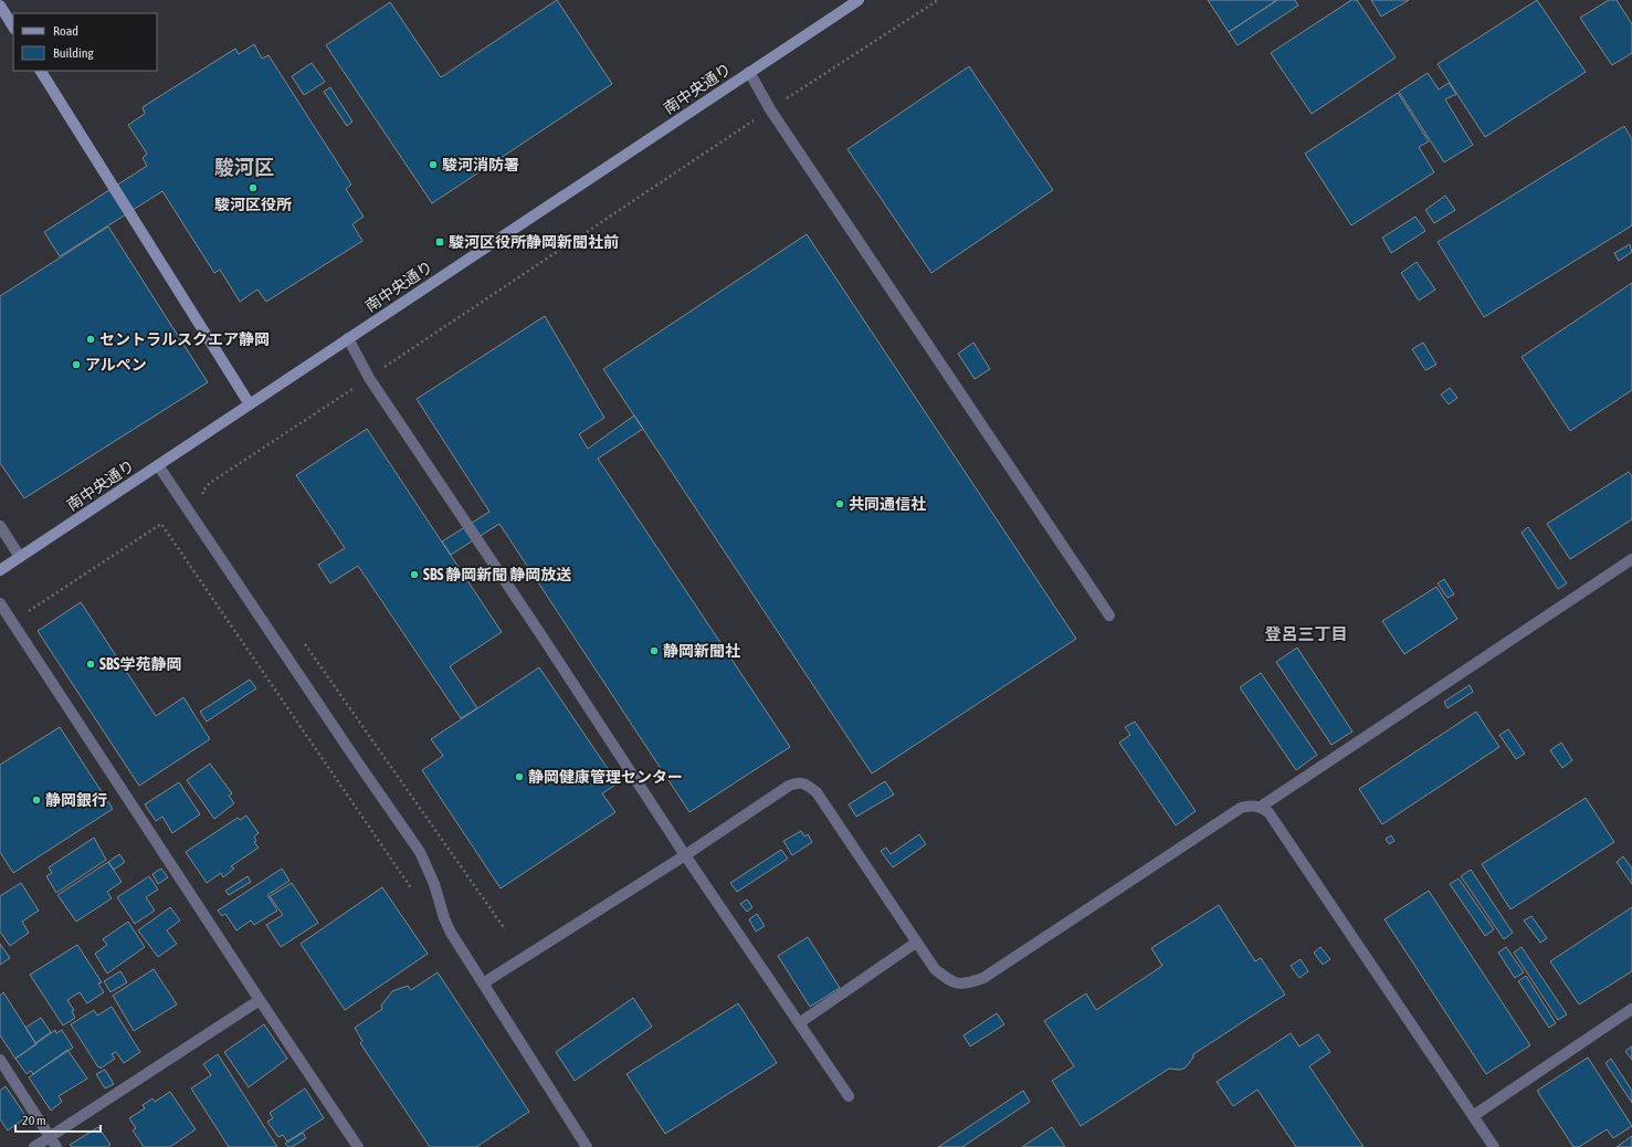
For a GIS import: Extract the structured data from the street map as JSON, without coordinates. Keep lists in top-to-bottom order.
{
  "streets": {
    "street": ["南中央通り"]
  },
  "districts": ["駿河区", "登呂三丁目"],
  "places": {
    "other": [
      "駿河消防署",
      "駿河区役所",
      "セントラルスクエア静岡",
      "アルペン",
      "共同通信社",
      "SBS 静岡新聞 静岡放送",
      "静岡新聞社",
      "SBS学苑静岡",
      "静岡健康管理センター",
      "静岡銀行"
    ],
    "transit": ["駿河区役所静岡新聞社前"]
  },
  "legend": ["Road", "Building"],
  "scale_bar": "20 m"
}
